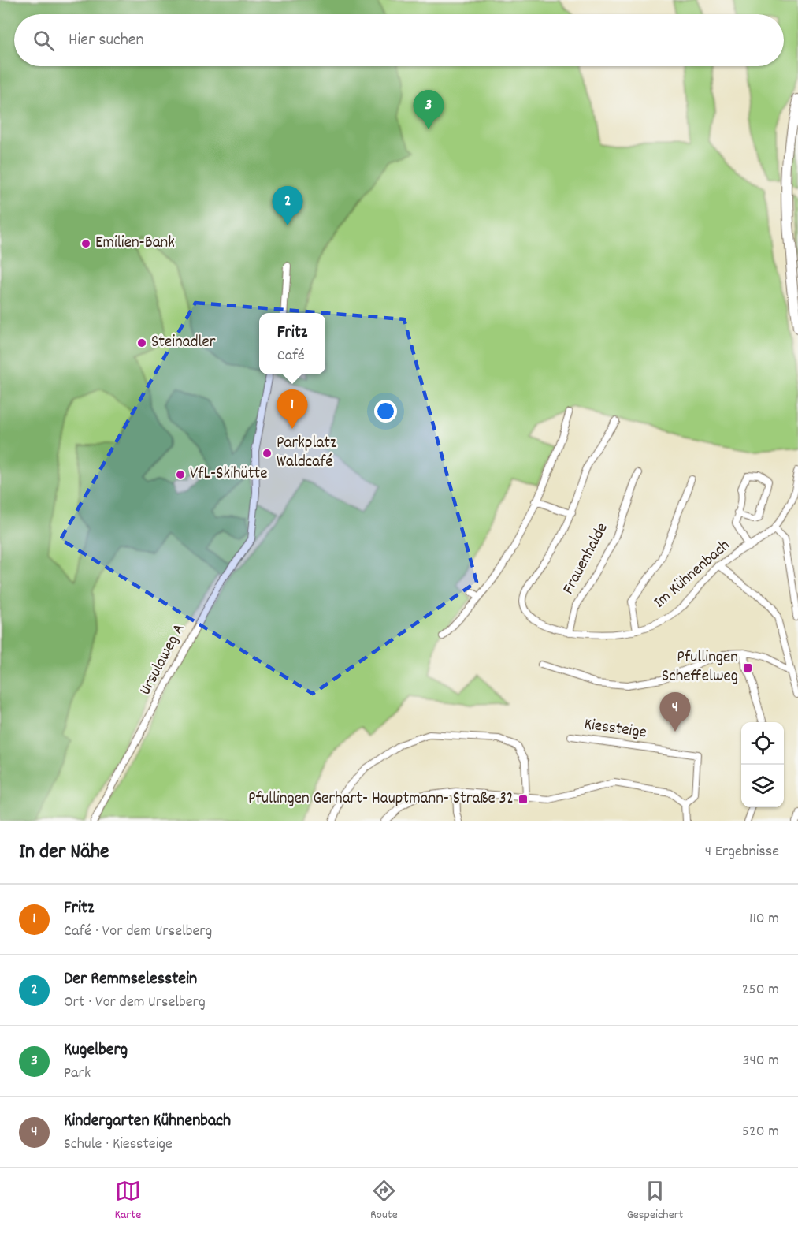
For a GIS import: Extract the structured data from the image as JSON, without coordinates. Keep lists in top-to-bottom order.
{
  "streets": {
    "street": [
      "Frauenhalde",
      "Im Kühnenbach",
      "Ursulaweg A",
      "Kiessteige"
    ]
  },
  "crossings": [
    ["Frauenhalde", "Im Kühnenbach"]
  ],
  "places": {
    "other": [
      "Emilien-Bank",
      "Steinadler",
      "Parkplatz Waldcafé",
      "VfL-Skihütte"
    ],
    "transit": ["Pfullingen Scheffelweg", "Pfullingen Gerhart- Hauptmann- Straße 32"]
  },
  "page": {
    "search": "Hier suchen",
    "pins": [
      "3",
      "2",
      "1",
      "4"
    ],
    "popup": ["Fritz", "Café"],
    "heading": ["In der Nähe", "4 Ergebnisse"],
    "list": [
      {
        "mark": "1",
        "name": "Fritz",
        "note": "Café · Vor dem Urselberg",
        "value": "110 m"
      },
      {
        "mark": "2",
        "name": "Der Remmselesstein",
        "note": "Ort · Vor dem Urselberg",
        "value": "250 m"
      },
      {
        "mark": "3",
        "name": "Kugelberg",
        "note": "Park",
        "value": "340 m"
      },
      {
        "mark": "4",
        "name": "Kindergarten Kühnenbach",
        "note": "Schule · Kiessteige",
        "value": "520 m"
      }
    ],
    "nav": ["Karte", "Route", "Gespeichert"]
  }
}
